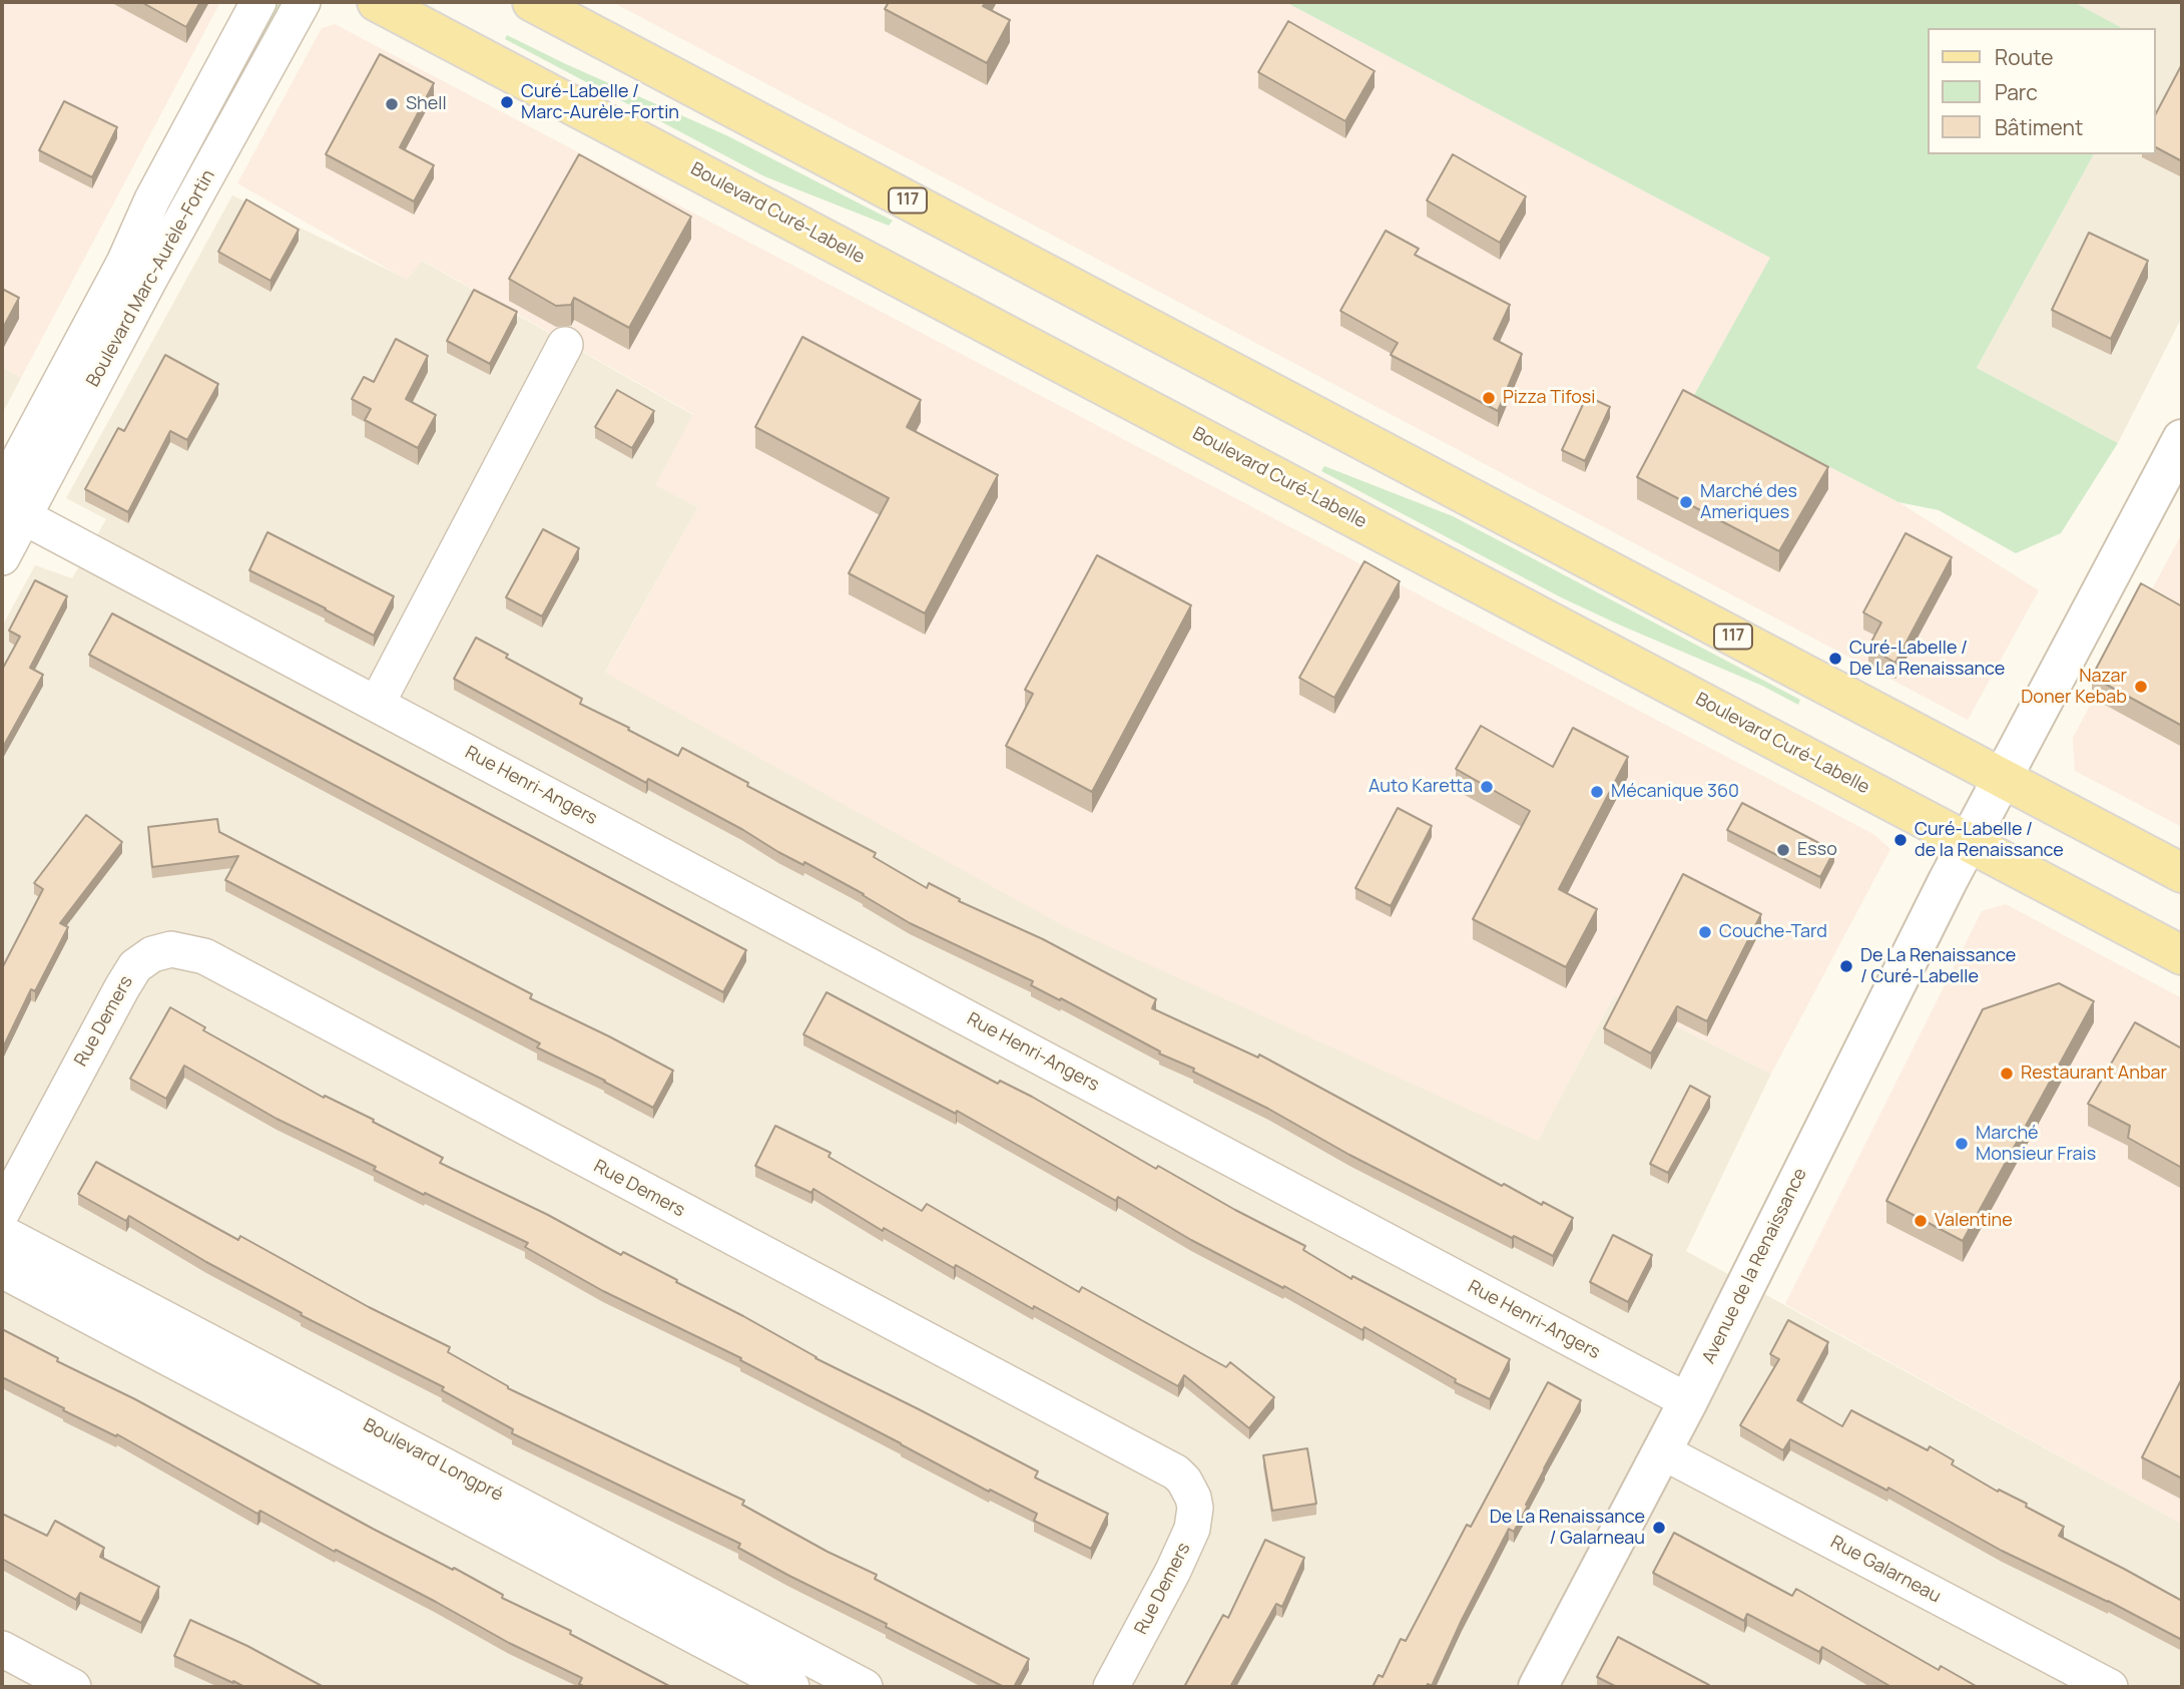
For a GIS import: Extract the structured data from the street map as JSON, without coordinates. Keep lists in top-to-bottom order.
{
  "streets": {
    "main road": ["117", "Boulevard Curé-Labelle"],
    "street": [
      "Boulevard Marc-Aurèle-Fortin",
      "Rue Henri-Angers",
      "Rue Demers",
      "Avenue de la Renaissance",
      "Boulevard Longpré",
      "Rue Galarneau"
    ]
  },
  "crossings": [
    ["117", "Avenue de la Renaissance"],
    ["Boulevard Curé-Labelle", "Avenue de la Renaissance"],
    ["Boulevard Marc-Aurèle-Fortin", "Rue Henri-Angers"],
    ["Rue Henri-Angers", "Avenue de la Renaissance"],
    ["Avenue de la Renaissance", "Rue Galarneau"]
  ],
  "places": [
    "Curé-Labelle / Marc-Aurèle-Fortin",
    "Shell",
    "Pizza Tifosi",
    "Marché des Ameriques",
    "Curé-Labelle / De La Renaissance",
    "Nazar Doner Kebab",
    "Auto Karetta",
    "Mécanique 360",
    "Curé-Labelle / de la Renaissance",
    "Esso",
    "Couche-Tard",
    "De La Renaissance / Curé-Labelle",
    "Restaurant Anbar",
    "Marché Monsieur Frais",
    "Valentine",
    "De La Renaissance / Galarneau"
  ],
  "legend": ["Route", "Parc", "Bâtiment"]
}
